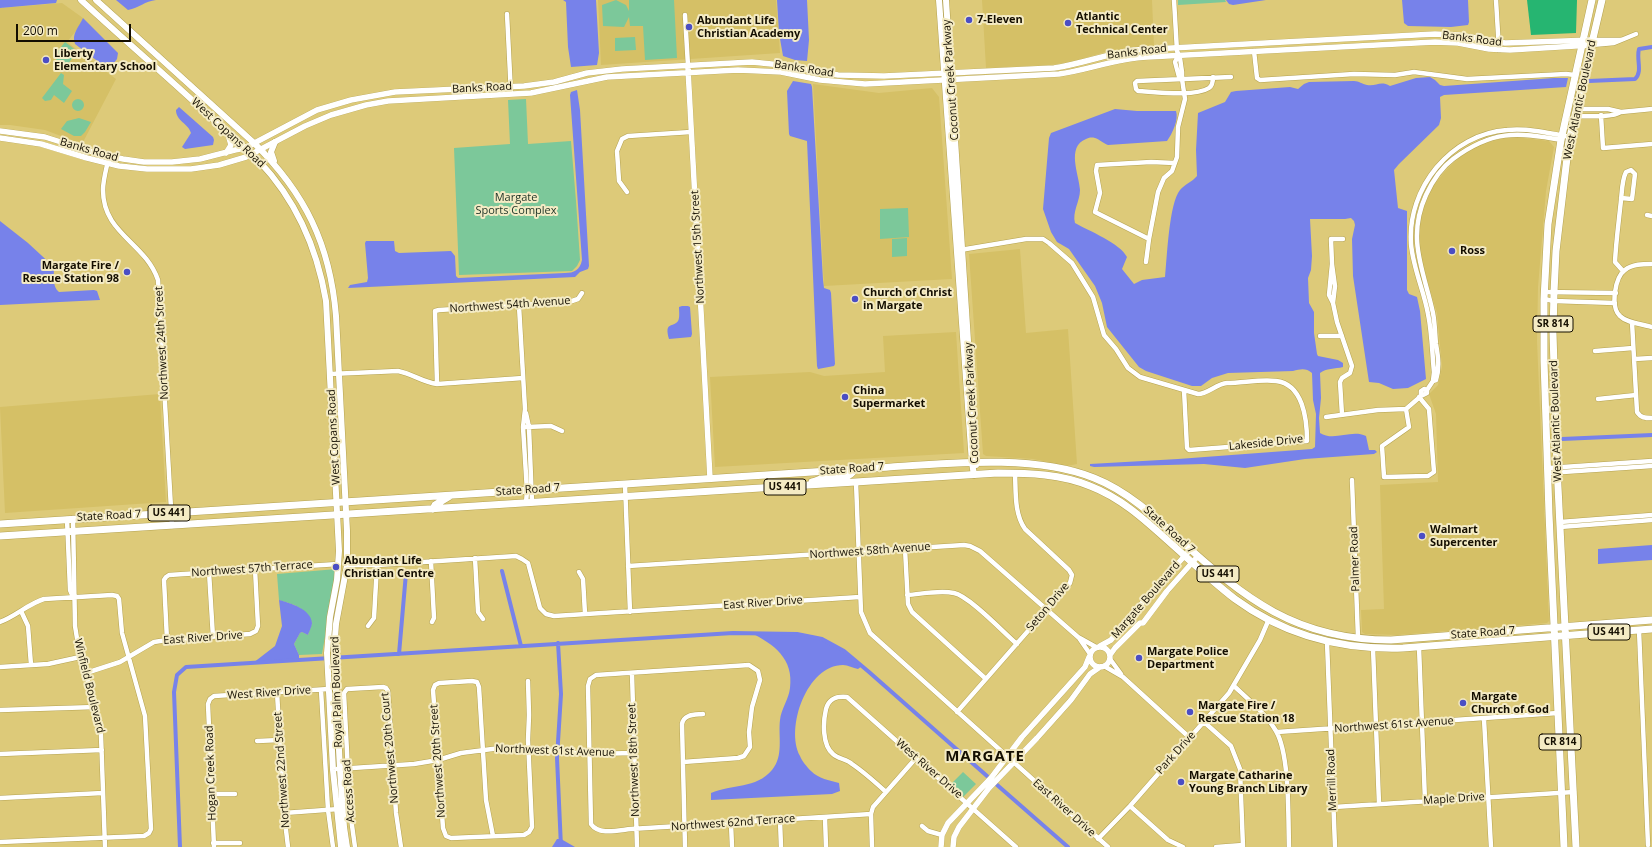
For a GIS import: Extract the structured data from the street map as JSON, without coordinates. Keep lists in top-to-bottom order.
{
  "streets": {
    "main road": [
      "Coconut Creek Parkway",
      "West Atlantic Boulevard",
      "West Copans Road",
      "SR 814",
      "State Road 7",
      "US 441",
      "Royal Palm Boulevard",
      "CR 814"
    ],
    "street": [
      "Banks Road",
      "Northwest 15th Street",
      "Northwest 54th Avenue",
      "Northwest 24th Street",
      "Lakeside Drive",
      "Northwest 58th Avenue",
      "Palmer Road",
      "Northwest 57th Terrace",
      "Margate Boulevard",
      "East River Drive",
      "Seton Drive",
      "Winfield Boulevard",
      "West River Drive",
      "Northwest 61st Avenue",
      "Northwest 20th Court",
      "Park Drive",
      "Northwest 18th Street",
      "Northwest 20th Street",
      "Northwest 22nd Street",
      "Hogan Creek Road",
      "Merrill Road",
      "Access Road",
      "Maple Drive",
      "Northwest 62nd Terrace"
    ]
  },
  "crossings": [
    ["Banks Road", "Coconut Creek Parkway"],
    ["Banks Road", "West Atlantic Boulevard"],
    ["Banks Road", "West Copans Road"],
    ["Banks Road", "Northwest 15th Street"],
    ["Banks Road", "Northwest 24th Street"],
    ["Coconut Creek Parkway", "Lakeside Drive"],
    ["Coconut Creek Parkway", "State Road 7"],
    ["West Atlantic Boulevard", "State Road 7"],
    ["West Atlantic Boulevard", "Northwest 61st Avenue"],
    ["West Atlantic Boulevard", "Maple Drive"],
    ["West Copans Road", "State Road 7"],
    ["West Copans Road", "Royal Palm Boulevard"],
    ["Northwest 15th Street", "State Road 7"],
    ["Northwest 24th Street", "State Road 7"],
    ["State Road 7", "Palmer Road"],
    ["State Road 7", "Margate Boulevard"],
    ["State Road 7", "Seton Drive"],
    ["State Road 7", "Winfield Boulevard"],
    ["State Road 7", "Royal Palm Boulevard"],
    ["State Road 7", "Park Drive"],
    ["State Road 7", "Merrill Road"],
    ["Northwest 58th Avenue", "Margate Boulevard"],
    ["Northwest 58th Avenue", "Seton Drive"],
    ["Northwest 57th Terrace", "East River Drive"],
    ["Northwest 57th Terrace", "Royal Palm Boulevard"],
    ["East River Drive", "Seton Drive"],
    ["East River Drive", "Winfield Boulevard"],
    ["East River Drive", "Royal Palm Boulevard"],
    ["East River Drive", "Park Drive"],
    ["Royal Palm Boulevard", "West River Drive"],
    ["Royal Palm Boulevard", "Northwest 61st Avenue"],
    ["West River Drive", "Northwest 22nd Street"],
    ["West River Drive", "Hogan Creek Road"],
    ["West River Drive", "Access Road"],
    ["Northwest 61st Avenue", "Northwest 20th Court"],
    ["Northwest 61st Avenue", "Northwest 18th Street"],
    ["Northwest 61st Avenue", "Northwest 20th Street"],
    ["Northwest 61st Avenue", "Merrill Road"],
    ["Northwest 61st Avenue", "Access Road"],
    ["Northwest 61st Avenue", "Northwest 62nd Terrace"],
    ["Northwest 20th Court", "Access Road"],
    ["Northwest 18th Street", "Northwest 62nd Terrace"],
    ["Merrill Road", "Maple Drive"]
  ],
  "districts": ["MARGATE"],
  "parks": ["Margate Sports Complex"],
  "places": [
    "7-Eleven",
    "Atlantic Technical Center",
    "Abundant Life Christian Academy",
    "Liberty Elementary School",
    "Ross",
    "Margate Fire / Rescue Station 98",
    "Church of Christ in Margate",
    "China Supermarket",
    "Walmart Supercenter",
    "Abundant Life Christian Centre",
    "Margate Police Department",
    "Margate Church of God",
    "Margate Fire / Rescue Station 18",
    "Margate Catharine Young Branch Library"
  ],
  "scale_bar": "200 m"
}
